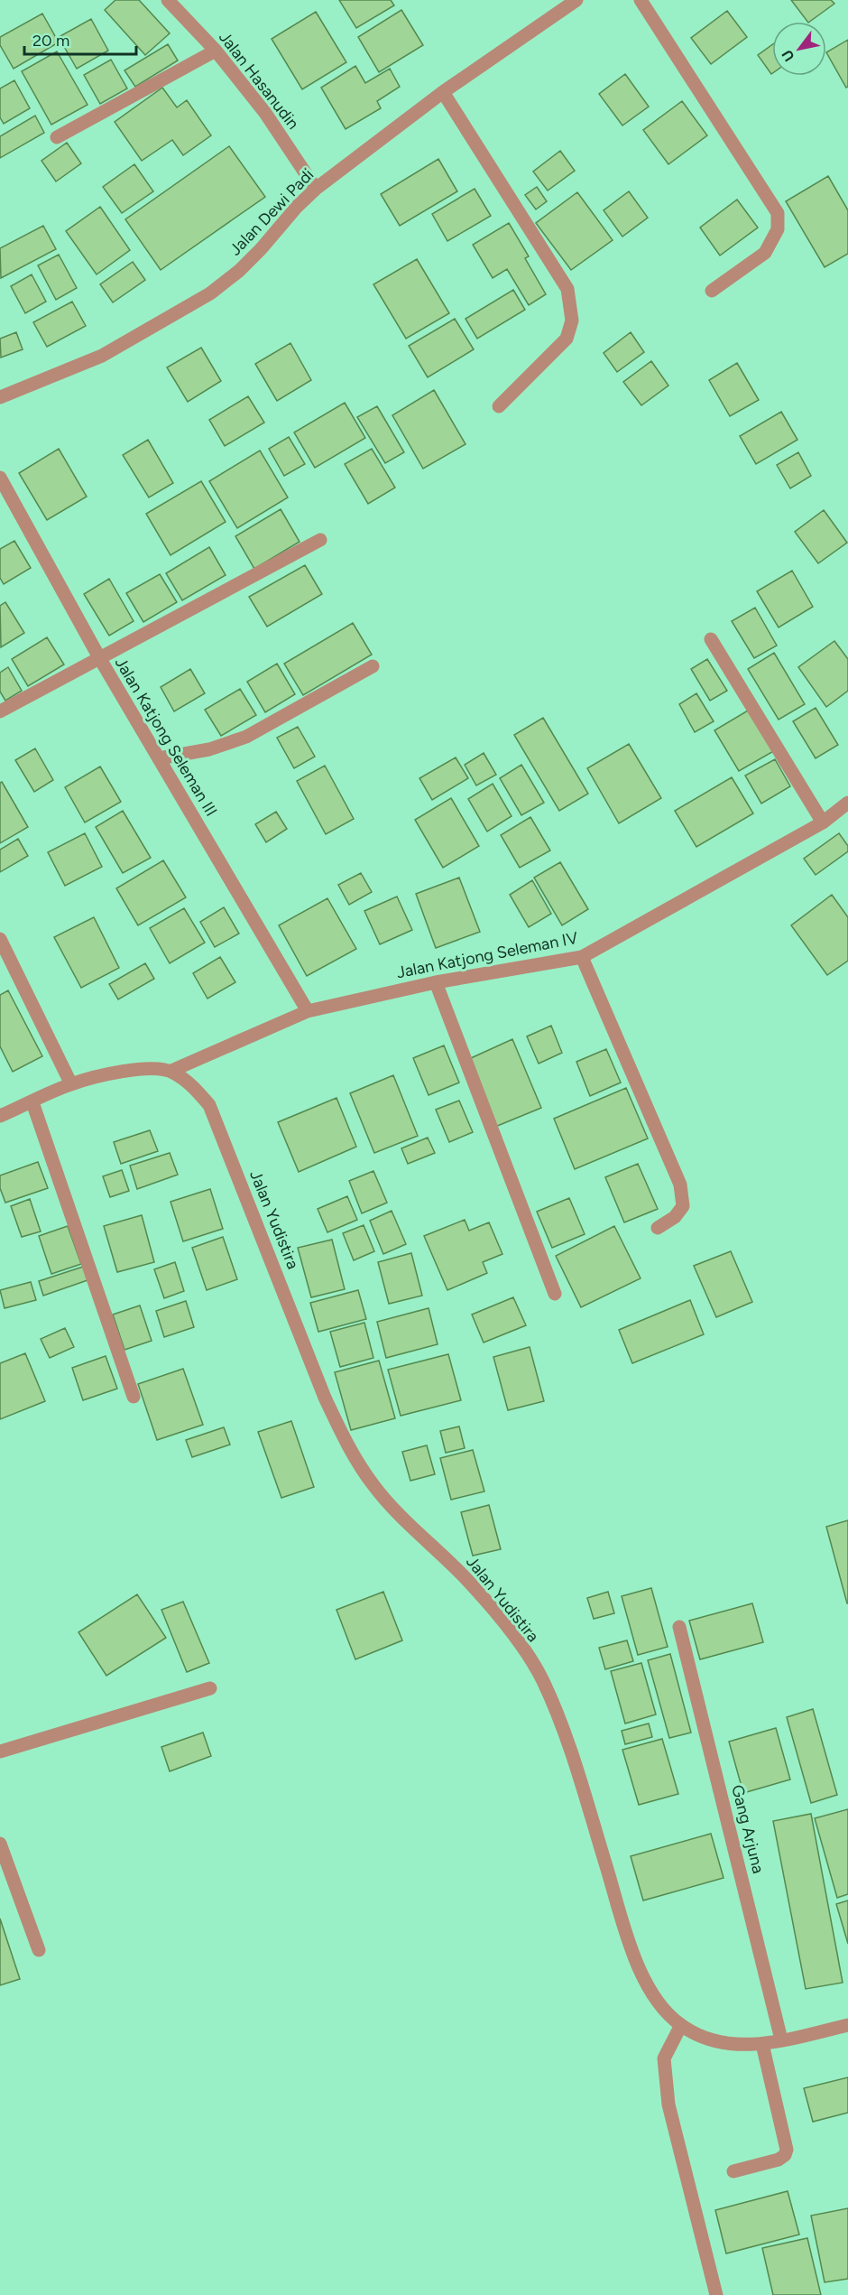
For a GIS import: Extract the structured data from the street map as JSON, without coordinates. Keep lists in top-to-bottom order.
{
  "streets": {
    "street": [
      "Jalan Hasanudin",
      "Jalan Dewi Padi",
      "Jalan Katjong Seleman III",
      "Jalan Katjong Seleman IV",
      "Jalan Yudistira",
      "Gang Arjuna"
    ]
  },
  "crossings": [
    ["Jalan Hasanudin", "Jalan Dewi Padi"],
    ["Jalan Katjong Seleman III", "Jalan Katjong Seleman IV"],
    ["Jalan Katjong Seleman IV", "Jalan Yudistira"],
    ["Jalan Yudistira", "Gang Arjuna"]
  ],
  "scale_bar": "20 m",
  "north": "bottom left"
}
